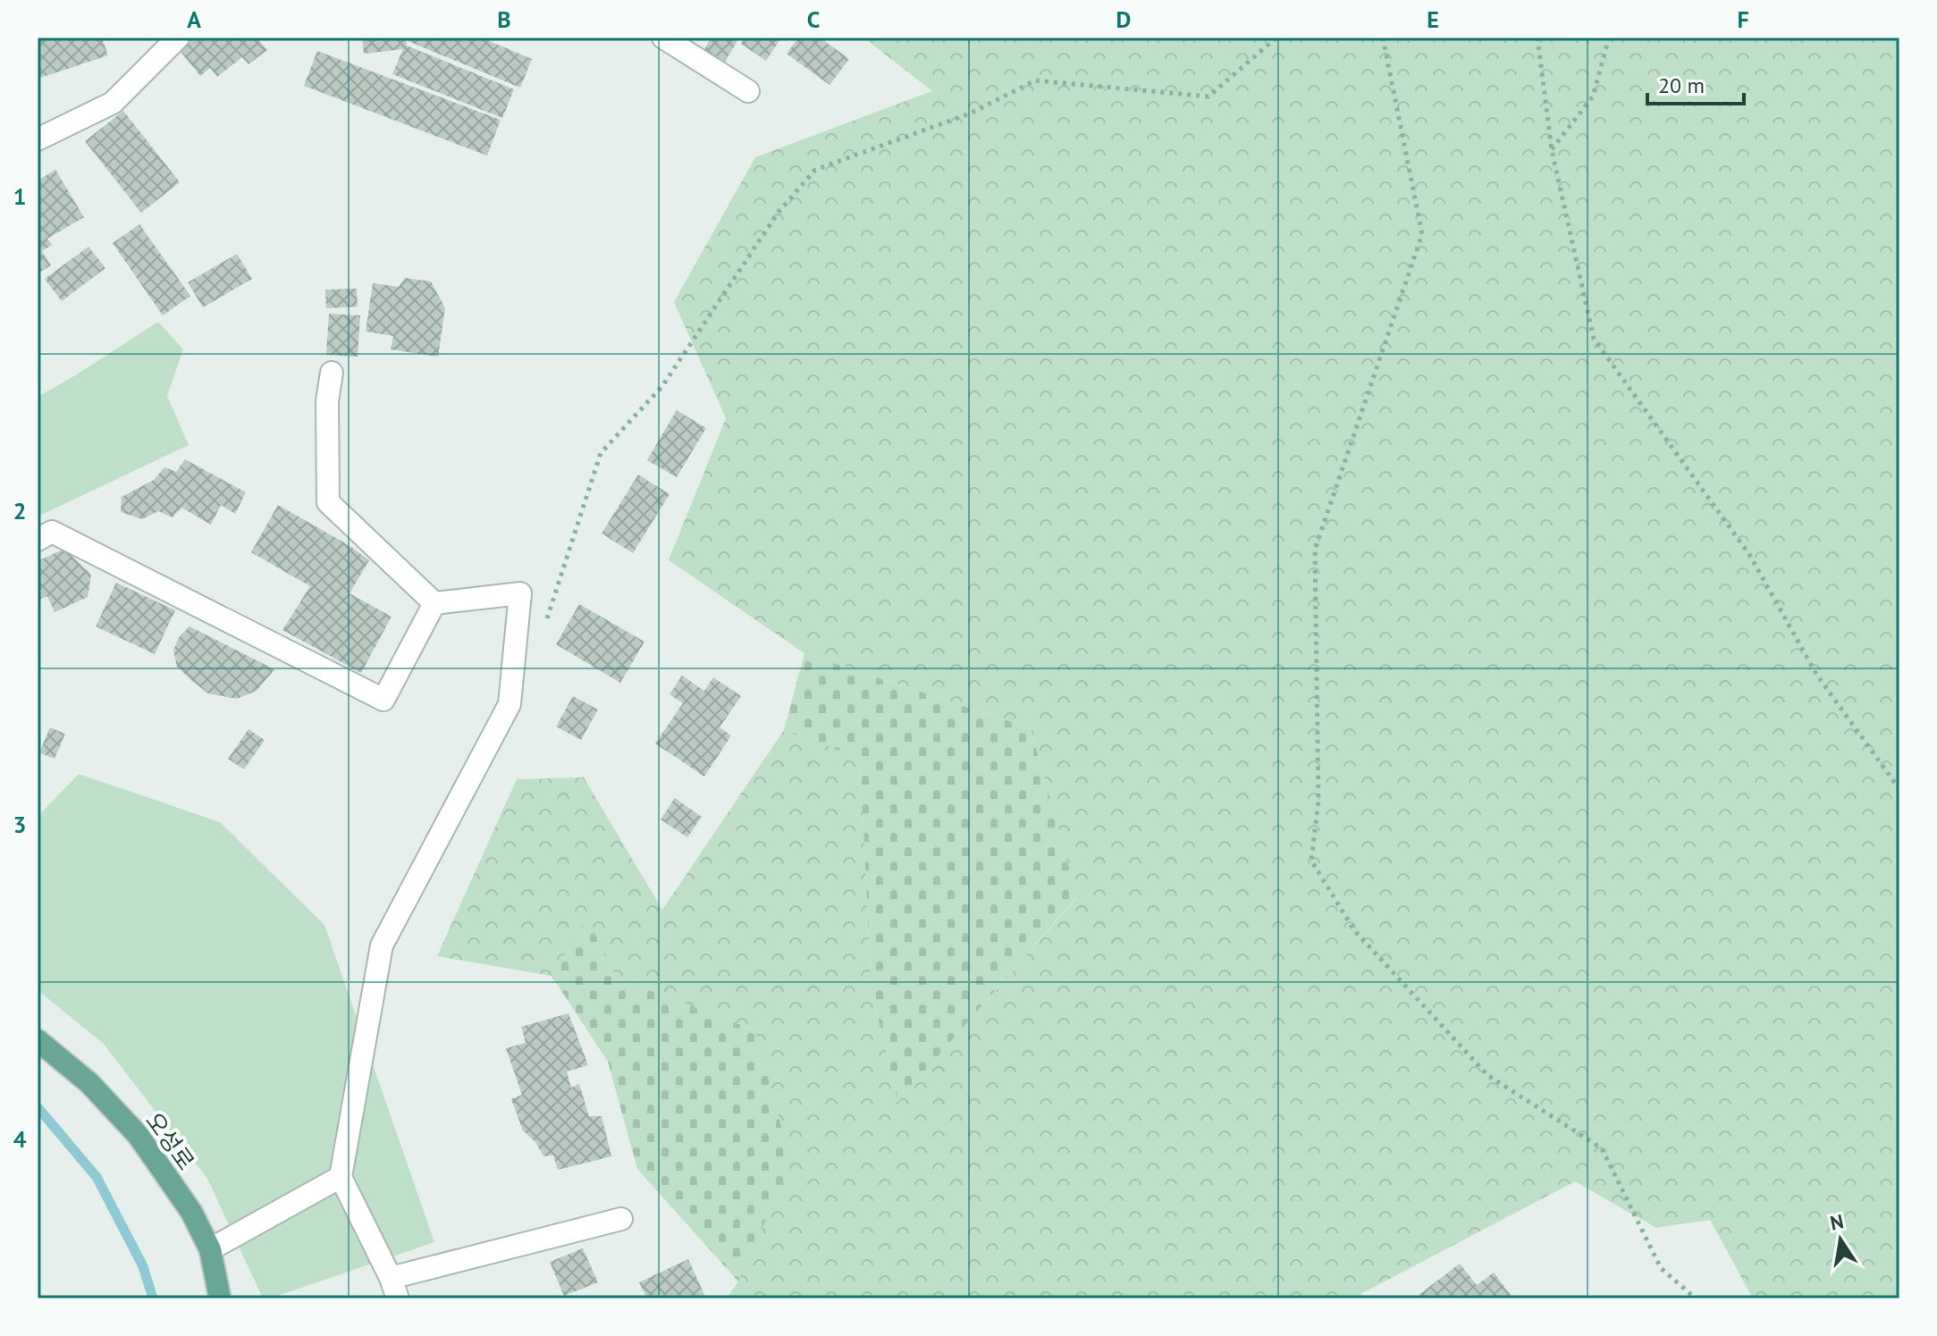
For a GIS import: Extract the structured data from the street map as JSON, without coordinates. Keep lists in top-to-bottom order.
{
  "streets": {
    "main road": ["오성로"]
  },
  "scale_bar": "20 m",
  "north": "top",
  "grid": {
    "columns": [
      "A",
      "B",
      "C",
      "D",
      "E",
      "F"
    ],
    "rows": [
      "1",
      "2",
      "3",
      "4"
    ]
  }
}
